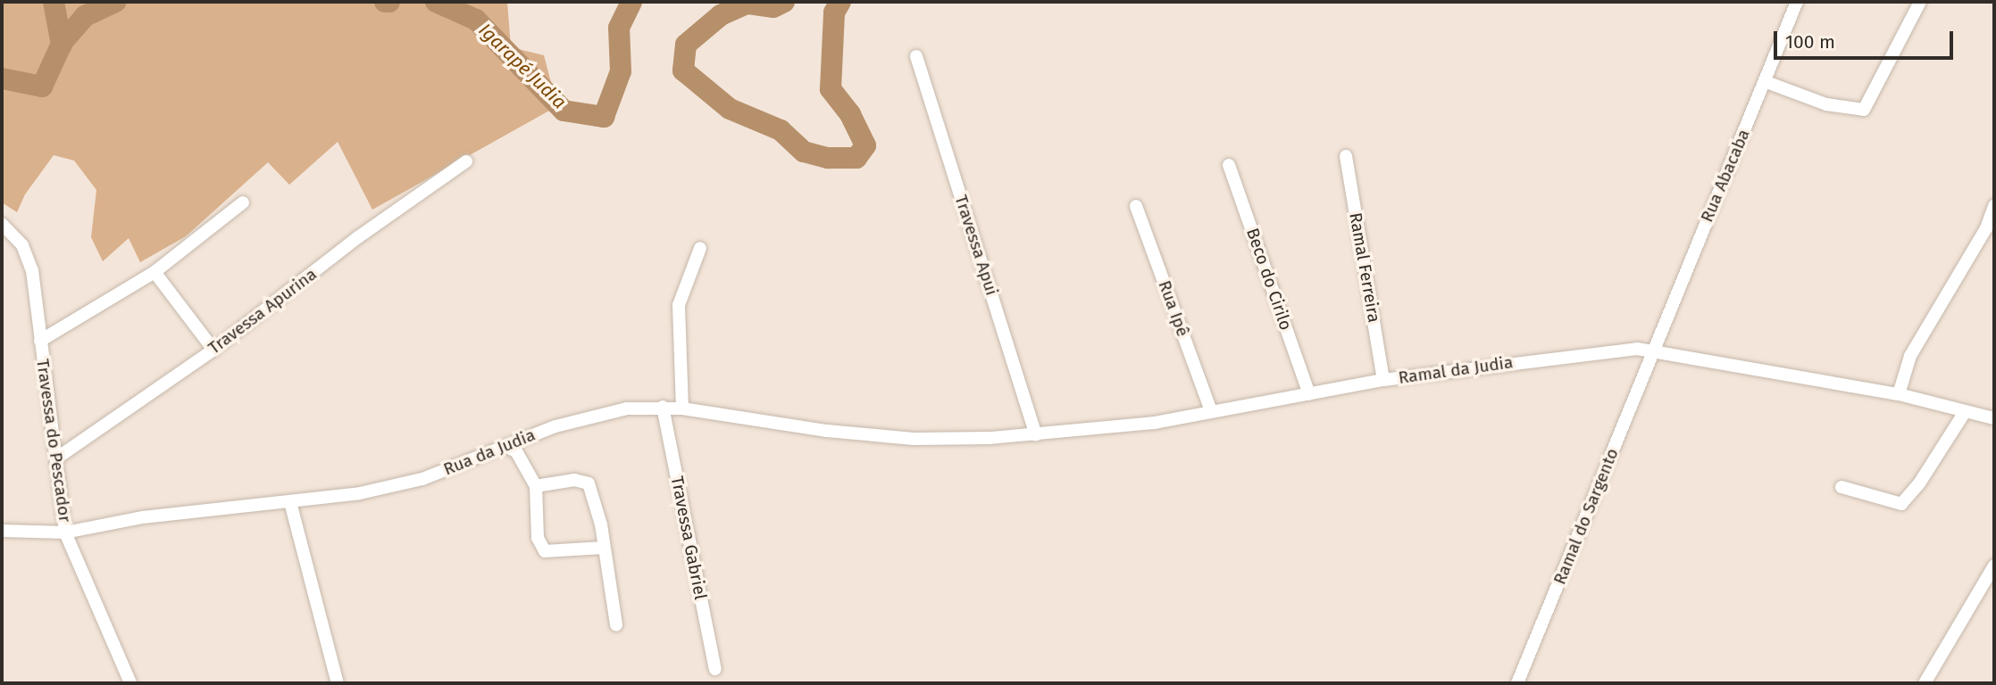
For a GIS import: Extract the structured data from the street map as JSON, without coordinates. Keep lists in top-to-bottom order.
{
  "streets": {
    "street": [
      "Rua Abacaba",
      "Travessa Apui",
      "Ramal Ferreira",
      "Beco do Cirilo",
      "Rua Ipê",
      "Travessa Apurina",
      "Ramal da Judia",
      "Travessa do Pescador",
      "Rua da Judia",
      "Ramal do Sargento",
      "Travessa Gabriel"
    ]
  },
  "crossings": [
    ["Rua Abacaba", "Ramal da Judia"],
    ["Rua Abacaba", "Ramal do Sargento"],
    ["Travessa Apui", "Ramal da Judia"],
    ["Ramal Ferreira", "Ramal da Judia"],
    ["Beco do Cirilo", "Ramal da Judia"],
    ["Rua Ipê", "Ramal da Judia"],
    ["Travessa Apurina", "Travessa do Pescador"],
    ["Ramal da Judia", "Rua da Judia"],
    ["Ramal da Judia", "Ramal do Sargento"],
    ["Travessa do Pescador", "Rua da Judia"],
    ["Rua da Judia", "Travessa Gabriel"]
  ],
  "water": ["Igarapé Judia"],
  "scale_bar": "100 m"
}
